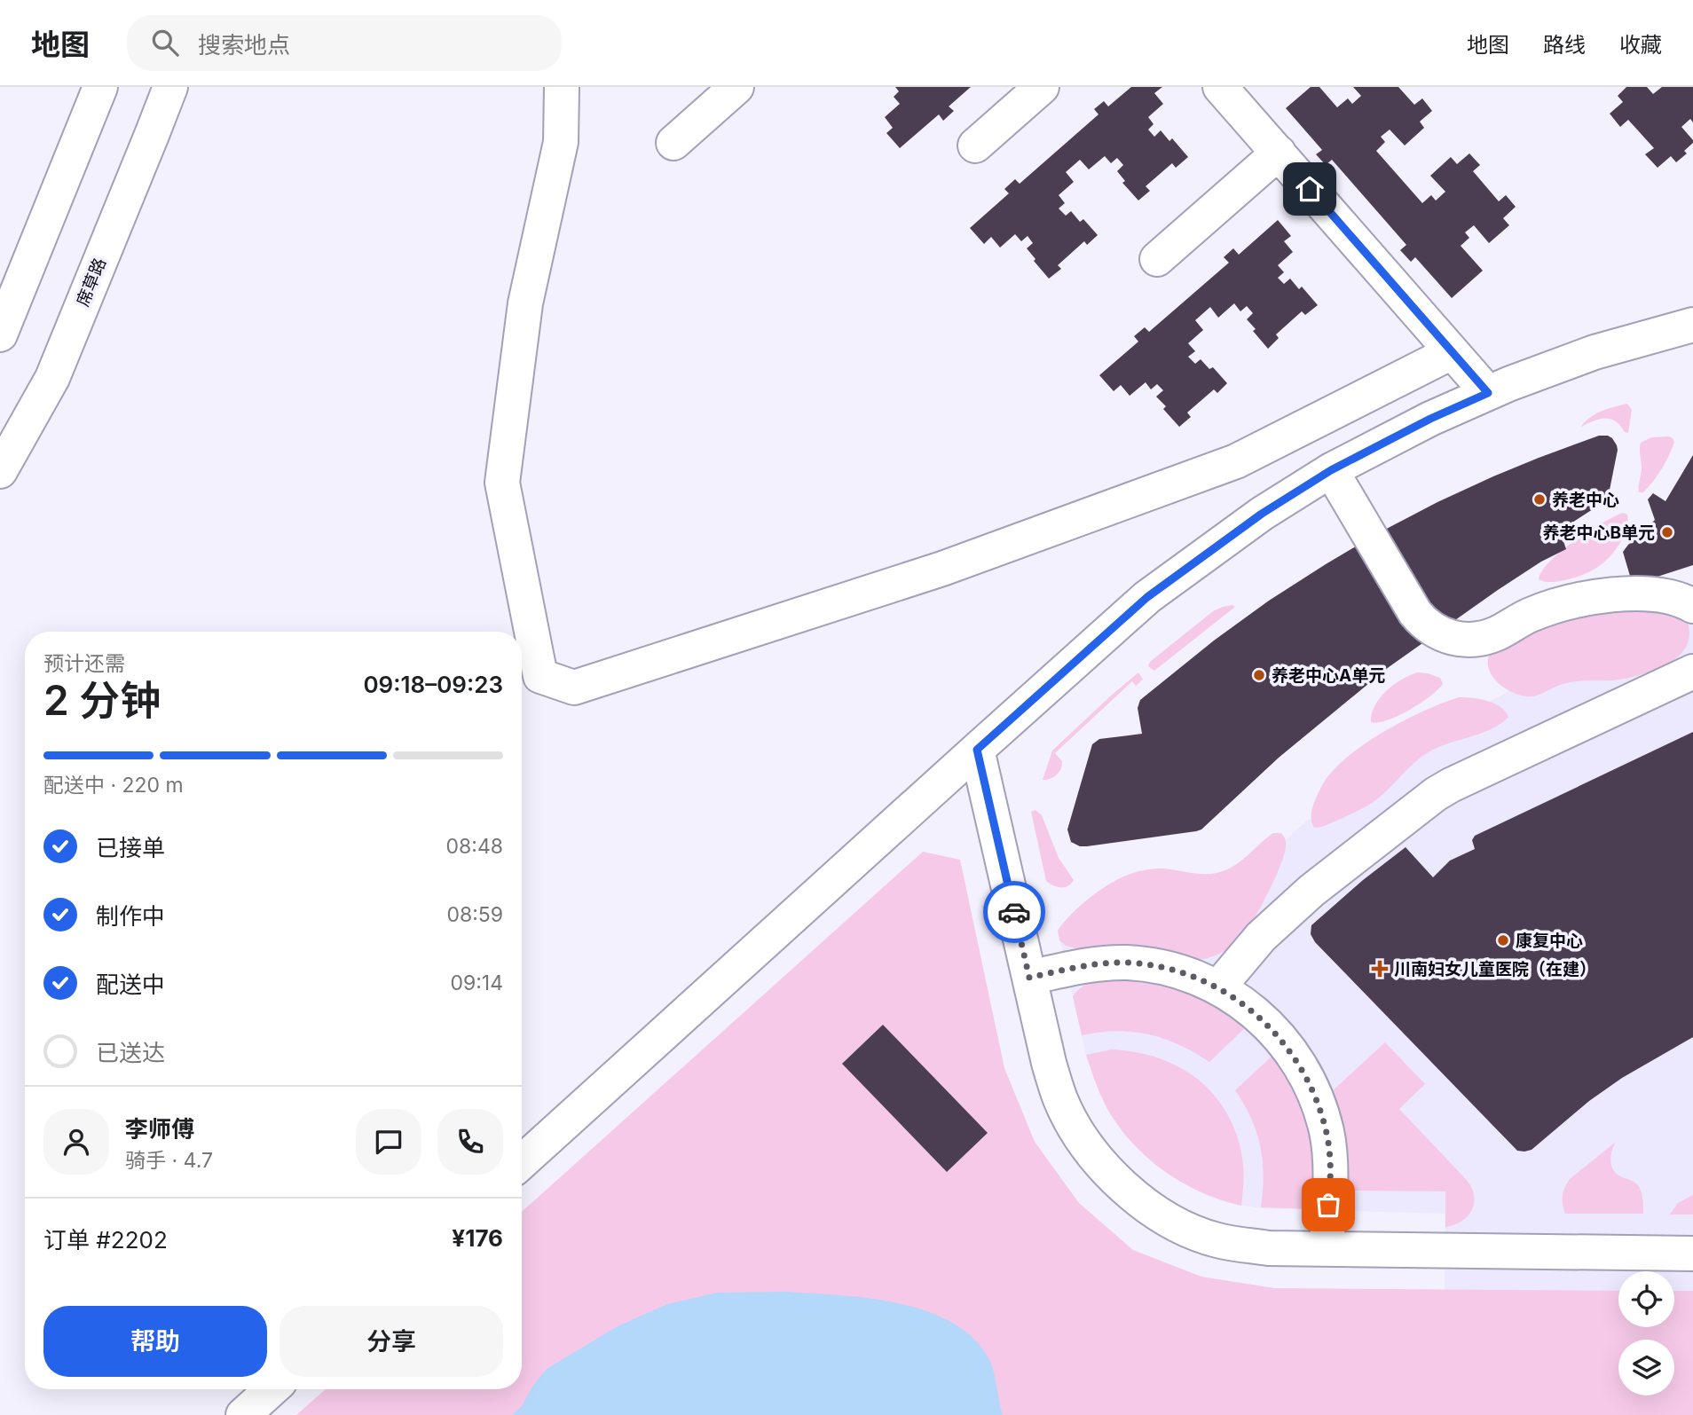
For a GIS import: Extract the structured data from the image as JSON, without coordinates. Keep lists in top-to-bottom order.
{
  "streets": {
    "street": ["席草路"]
  },
  "places": {
    "other": [
      "养老中心",
      "养老中心B单元",
      "养老中心A单元",
      "康复中心"
    ],
    "health": ["川南妇女儿童医院（在建）"]
  },
  "page": {
    "header": "地图",
    "search": "搜索地点",
    "nav": ["地图", "路线", "收藏"],
    "heading": ["2 分钟", "预计还需", "09:18–09:23"],
    "panel": [
      "李师傅",
      "骑手 · 4.7",
      "订单 #2202",
      "¥176"
    ],
    "bar": "配送中 · 220 m",
    "list": [
      ["已接单", "08:48"],
      ["制作中", "08:59"],
      ["配送中", "09:14"],
      "已送达"
    ],
    "buttons": ["帮助", "分享"]
  }
}
